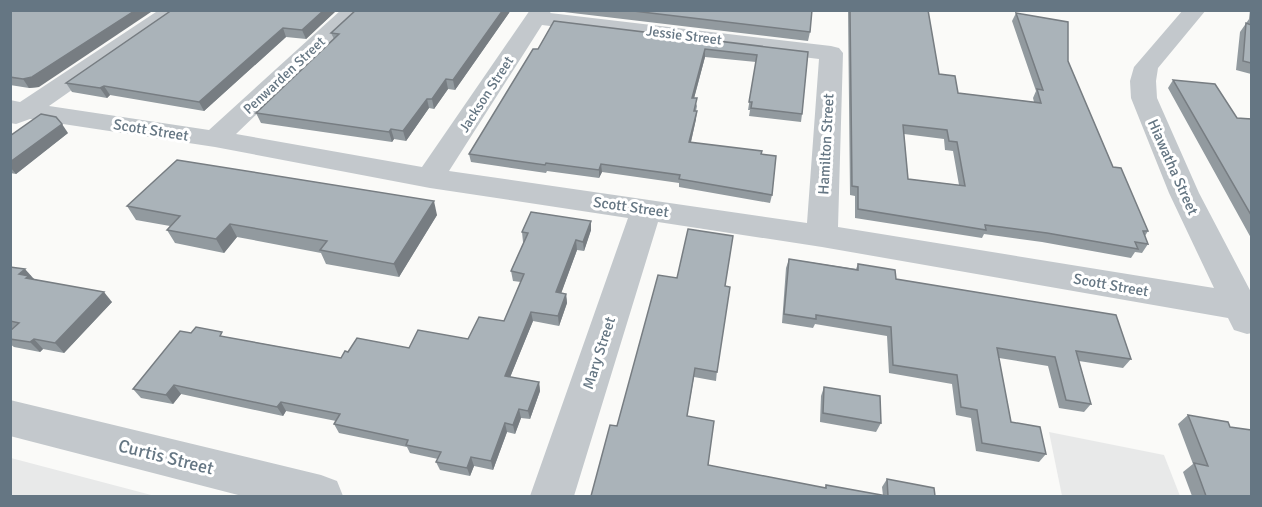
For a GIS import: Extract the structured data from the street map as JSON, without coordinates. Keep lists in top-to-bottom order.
{
  "streets": {
    "street": [
      "Jessie Street",
      "Penwarden Street",
      "Jackson Street",
      "Scott Street",
      "Hamilton Street",
      "Hiawatha Street",
      "Mary Street",
      "Curtis Street"
    ]
  },
  "crossings": [
    ["Jessie Street", "Jackson Street"],
    ["Jessie Street", "Hamilton Street"],
    ["Penwarden Street", "Scott Street"],
    ["Jackson Street", "Scott Street"],
    ["Scott Street", "Hamilton Street"],
    ["Scott Street", "Hiawatha Street"],
    ["Scott Street", "Mary Street"]
  ]
}
